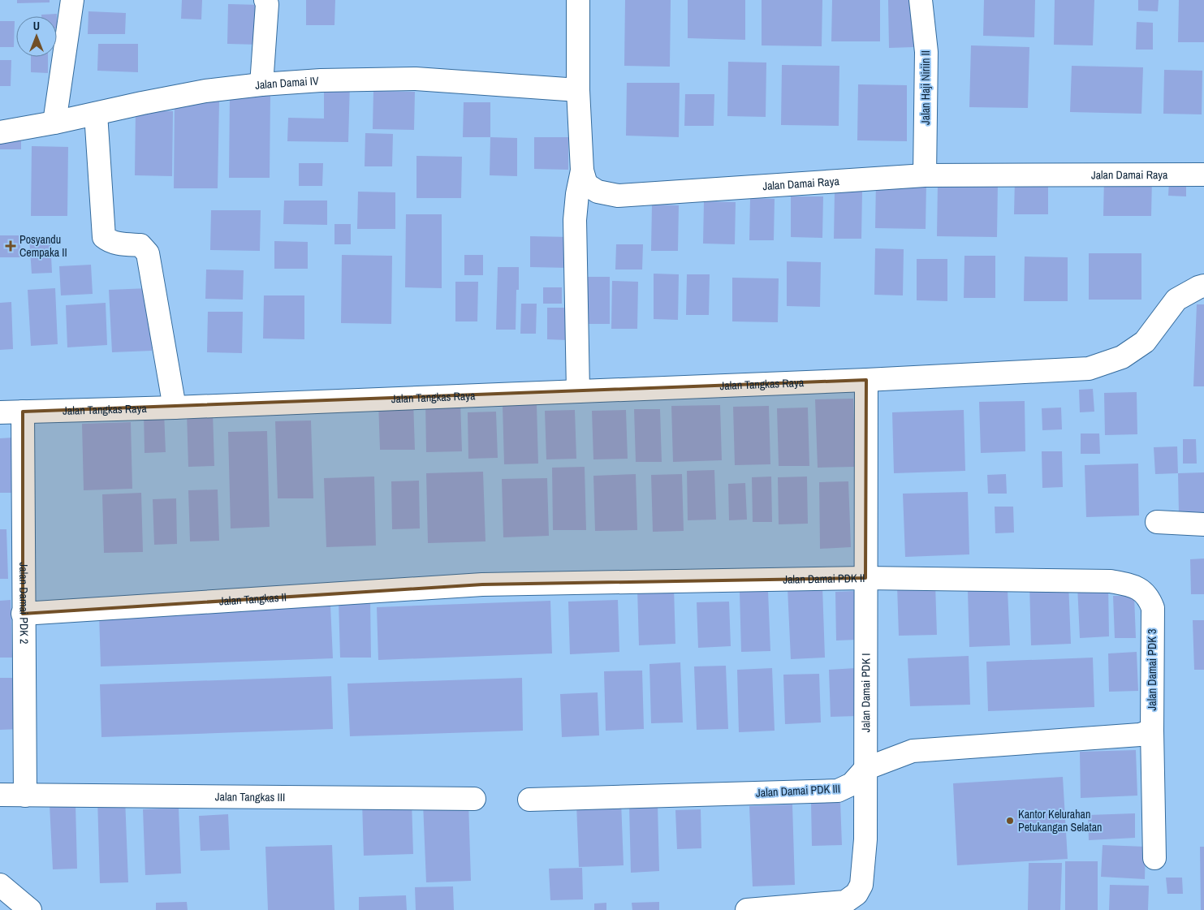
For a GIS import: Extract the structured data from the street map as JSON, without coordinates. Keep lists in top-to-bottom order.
{
  "streets": {
    "street": [
      "Jalan Damai IV",
      "Jalan Haji Niriin II",
      "Jalan Damai Raya",
      "Jalan Tangkas Raya",
      "Jalan Damai PDK II",
      "Jalan Tangkas II",
      "Jalan Damai PDK 2",
      "Jalan Damai PDK 3",
      "Jalan Damai PDK I",
      "Jalan Damai PDK III",
      "Jalan Tangkas III"
    ]
  },
  "crossings": [
    ["Jalan Damai IV", "Jalan Damai Raya"],
    ["Jalan Haji Niriin II", "Jalan Damai Raya"],
    ["Jalan Tangkas Raya", "Jalan Damai PDK 2"],
    ["Jalan Tangkas Raya", "Jalan Damai PDK I"],
    ["Jalan Damai PDK II", "Jalan Tangkas II"],
    ["Jalan Damai PDK II", "Jalan Damai PDK 3"],
    ["Jalan Damai PDK II", "Jalan Damai PDK I"],
    ["Jalan Tangkas II", "Jalan Damai PDK 2"],
    ["Jalan Damai PDK 2", "Jalan Tangkas III"],
    ["Jalan Damai PDK 3", "Jalan Damai PDK III"],
    ["Jalan Damai PDK I", "Jalan Damai PDK III"]
  ],
  "places": {
    "health": ["Posyandu Cempaka II"],
    "other": ["Kantor Kelurahan Petukangan Selatan"]
  },
  "north": "top"
}
